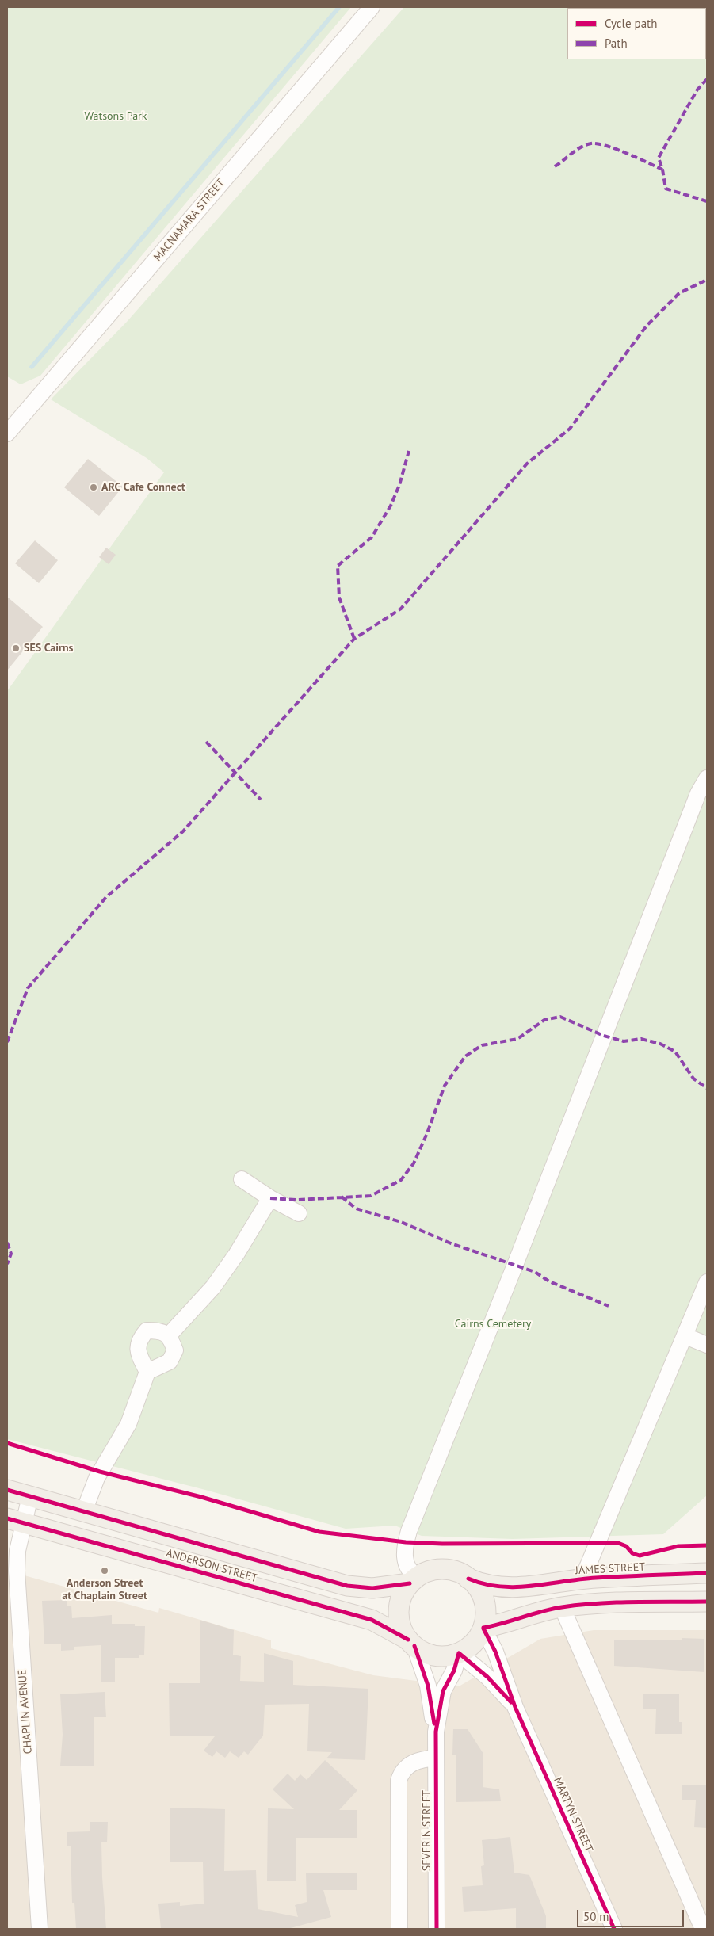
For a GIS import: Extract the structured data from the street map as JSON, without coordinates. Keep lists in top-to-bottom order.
{
  "streets": {
    "main road": ["ANDERSON STREET", "JAMES STREET"],
    "street": [
      "MACNAMARA STREET",
      "CHAPLIN AVENUE",
      "MARTYN STREET",
      "SEVERIN STREET"
    ]
  },
  "crossings": [
    ["ANDERSON STREET", "JAMES STREET"],
    ["ANDERSON STREET", "CHAPLIN AVENUE"],
    ["ANDERSON STREET", "MARTYN STREET"],
    ["ANDERSON STREET", "SEVERIN STREET"],
    ["JAMES STREET", "MARTYN STREET"],
    ["JAMES STREET", "SEVERIN STREET"],
    ["MARTYN STREET", "SEVERIN STREET"]
  ],
  "parks": ["Watsons Park", "Cairns Cemetery"],
  "places": ["ARC Cafe Connect", "SES Cairns", "Anderson Street at Chaplain Street"],
  "legend": ["Cycle path", "Path"],
  "scale_bar": "50 m"
}
